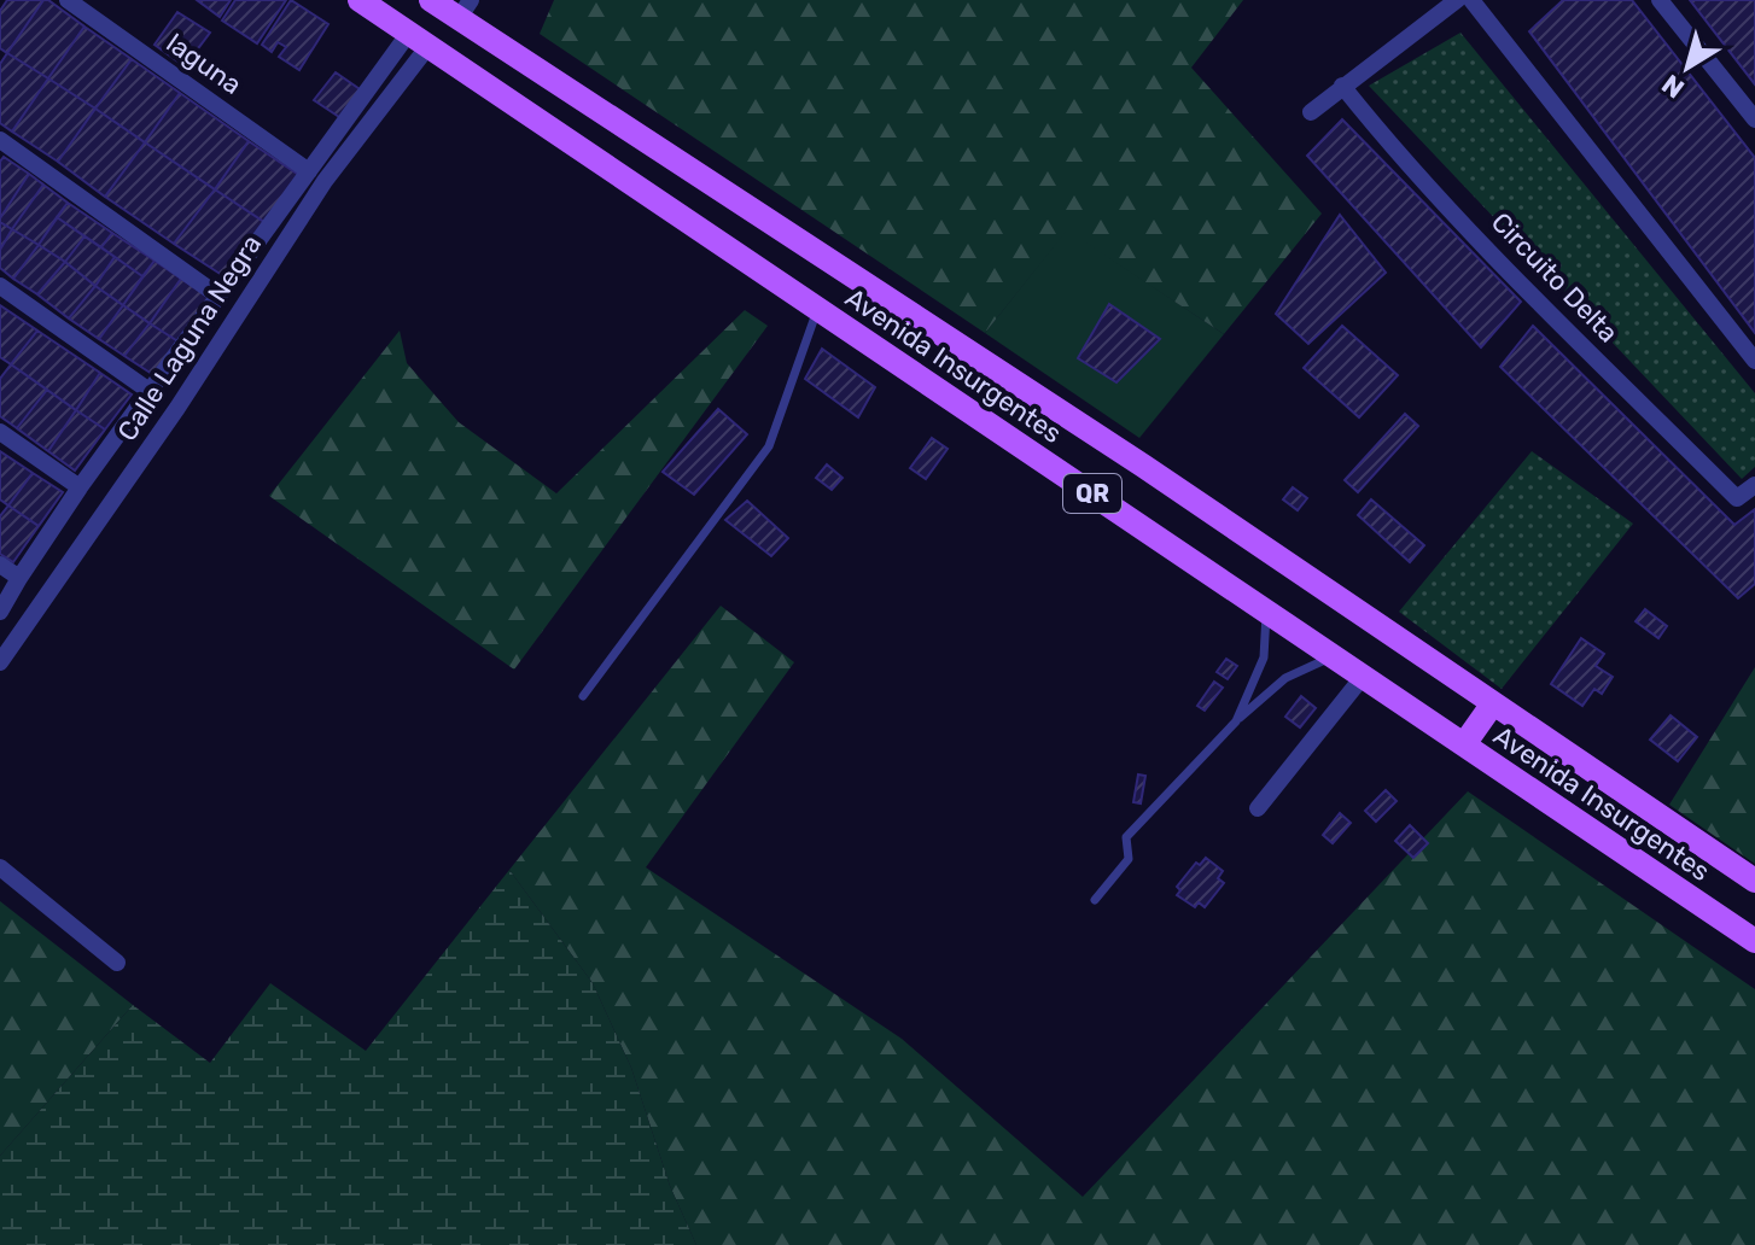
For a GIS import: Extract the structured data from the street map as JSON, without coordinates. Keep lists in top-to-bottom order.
{
  "streets": {
    "main road": ["Avenida Insurgentes", "QR"],
    "street": ["laguna", "Circuito Delta", "Calle Laguna Negra"]
  },
  "crossings": [
    ["laguna", "Calle Laguna Negra"],
    ["Calle Laguna Negra", "Avenida Insurgentes"]
  ],
  "north": "bottom left"
}
